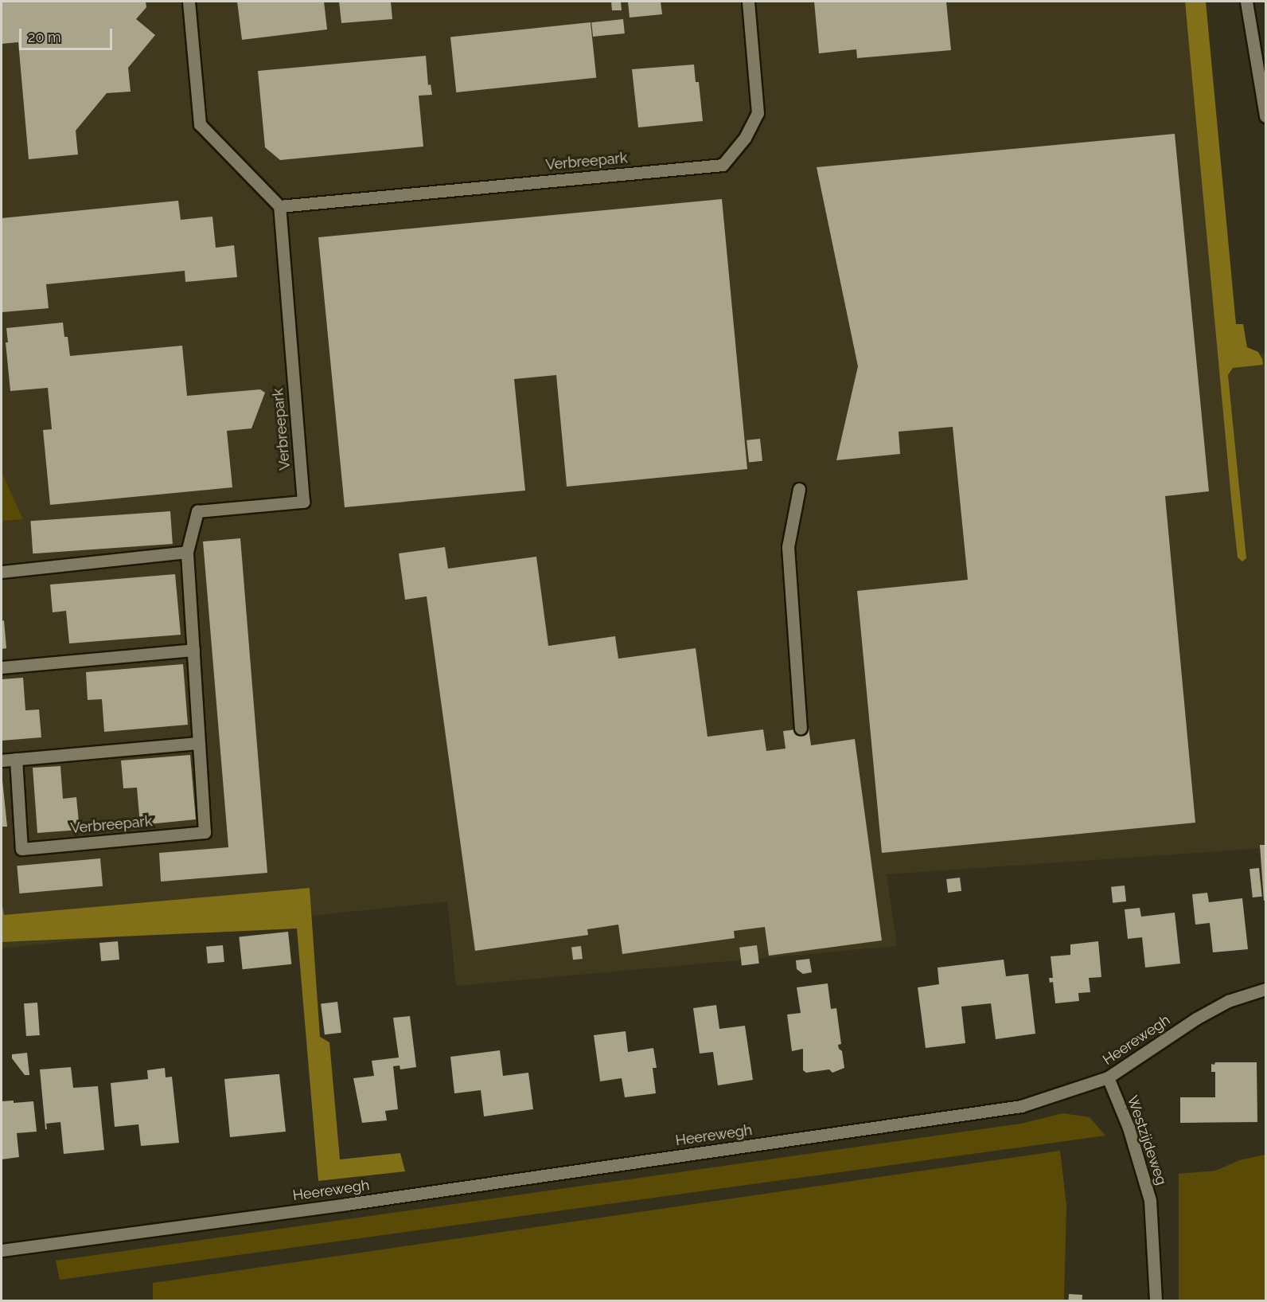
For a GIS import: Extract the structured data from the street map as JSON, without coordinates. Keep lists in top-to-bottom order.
{
  "streets": {
    "street": ["Verbreepark", "Heerewegh", "Westzijdeweg"]
  },
  "crossings": [
    ["Heerewegh", "Westzijdeweg"]
  ],
  "scale_bar": "20 m"
}
